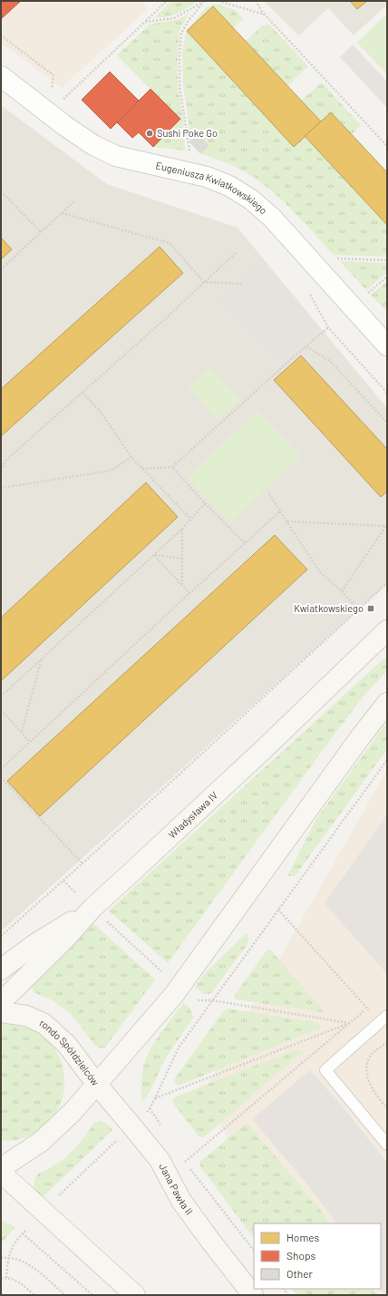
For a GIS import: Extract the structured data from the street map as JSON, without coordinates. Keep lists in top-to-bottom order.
{
  "streets": {
    "main road": ["Władysława IV", "rondo Spółdzielców", "Jana Pawła II"],
    "street": ["Eugeniusza Kwiatkowskiego"]
  },
  "crossings": [
    ["rondo Spółdzielców", "Jana Pawła II"]
  ],
  "places": {
    "other": ["Sushi Poke Go"],
    "transit": ["Kwiatkowskiego"]
  },
  "legend": ["Homes", "Shops", "Other"]
}
